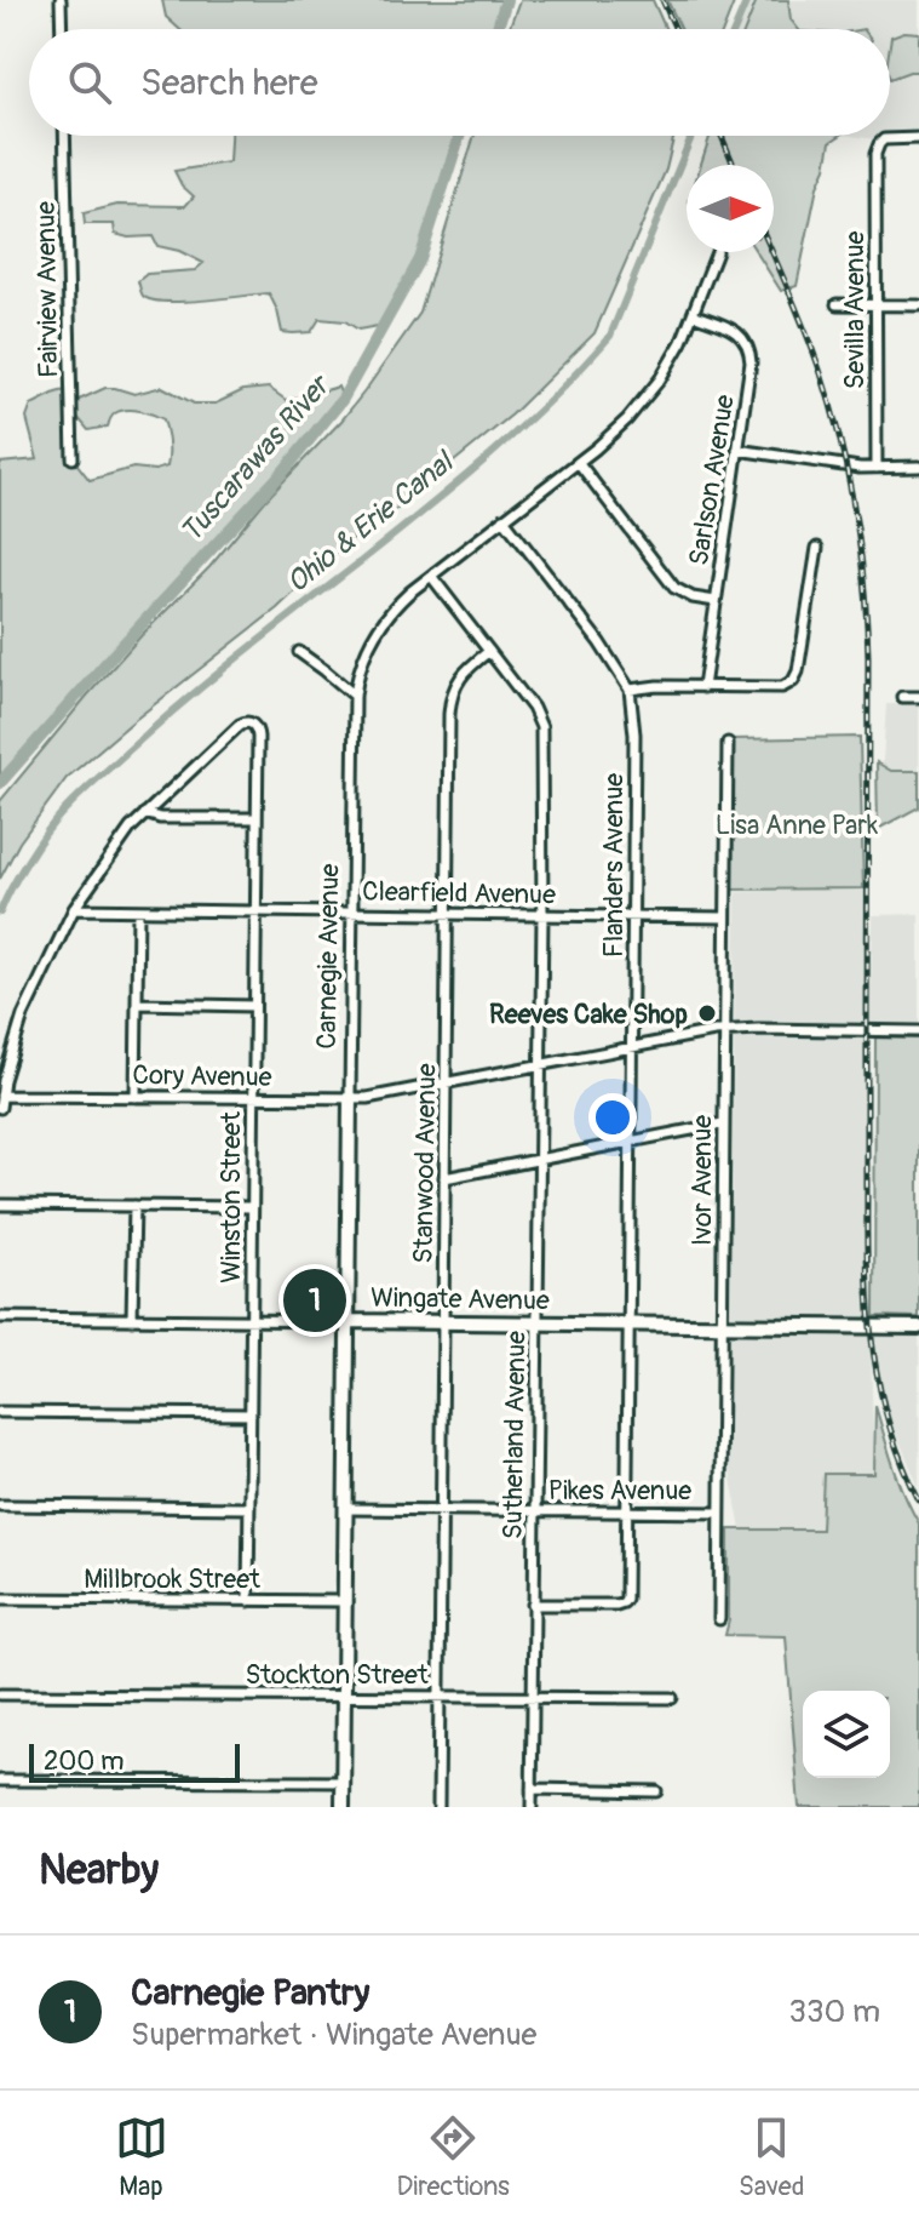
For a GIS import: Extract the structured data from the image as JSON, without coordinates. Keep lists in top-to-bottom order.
{
  "streets": {
    "street": [
      "Fairview Avenue",
      "Sevilla Avenue",
      "Sarlson Avenue",
      "Flanders Avenue",
      "Clearfield Avenue",
      "Carnegie Avenue",
      "Cory Avenue",
      "Stanwood Avenue",
      "Ivor Avenue",
      "Winston Street",
      "Wingate Avenue",
      "Sutherland Avenue",
      "Pikes Avenue",
      "Millbrook Street",
      "Stockton Street"
    ]
  },
  "crossings": [
    ["Sarlson Avenue", "Carnegie Avenue"],
    ["Flanders Avenue", "Clearfield Avenue"],
    ["Flanders Avenue", "Carnegie Avenue"],
    ["Flanders Avenue", "Cory Avenue"],
    ["Flanders Avenue", "Wingate Avenue"],
    ["Flanders Avenue", "Sutherland Avenue"],
    ["Flanders Avenue", "Pikes Avenue"],
    ["Clearfield Avenue", "Carnegie Avenue"],
    ["Clearfield Avenue", "Stanwood Avenue"],
    ["Clearfield Avenue", "Ivor Avenue"],
    ["Clearfield Avenue", "Winston Street"],
    ["Clearfield Avenue", "Sutherland Avenue"],
    ["Carnegie Avenue", "Cory Avenue"],
    ["Carnegie Avenue", "Wingate Avenue"],
    ["Carnegie Avenue", "Sutherland Avenue"],
    ["Carnegie Avenue", "Pikes Avenue"],
    ["Carnegie Avenue", "Millbrook Street"],
    ["Carnegie Avenue", "Stockton Street"],
    ["Cory Avenue", "Stanwood Avenue"],
    ["Cory Avenue", "Ivor Avenue"],
    ["Cory Avenue", "Winston Street"],
    ["Cory Avenue", "Sutherland Avenue"],
    ["Stanwood Avenue", "Wingate Avenue"],
    ["Stanwood Avenue", "Sutherland Avenue"],
    ["Stanwood Avenue", "Pikes Avenue"],
    ["Stanwood Avenue", "Stockton Street"],
    ["Ivor Avenue", "Wingate Avenue"],
    ["Ivor Avenue", "Pikes Avenue"],
    ["Winston Street", "Wingate Avenue"],
    ["Winston Street", "Millbrook Street"],
    ["Wingate Avenue", "Sutherland Avenue"],
    ["Sutherland Avenue", "Pikes Avenue"],
    ["Sutherland Avenue", "Stockton Street"]
  ],
  "water": ["Tuscarawas River", "Ohio & Erie Canal"],
  "parks": ["Lisa Anne Park"],
  "places": ["Reeves Cake Shop"],
  "scale_bar": "200 m",
  "north": "right",
  "page": {
    "search": "Search here",
    "pins": "1",
    "scale": "200 m",
    "heading": "Nearby",
    "list": [
      {
        "mark": "1",
        "name": "Carnegie Pantry",
        "note": "Supermarket · Wingate Avenue",
        "value": "330 m"
      }
    ],
    "nav": ["Map", "Directions", "Saved"]
  }
}
